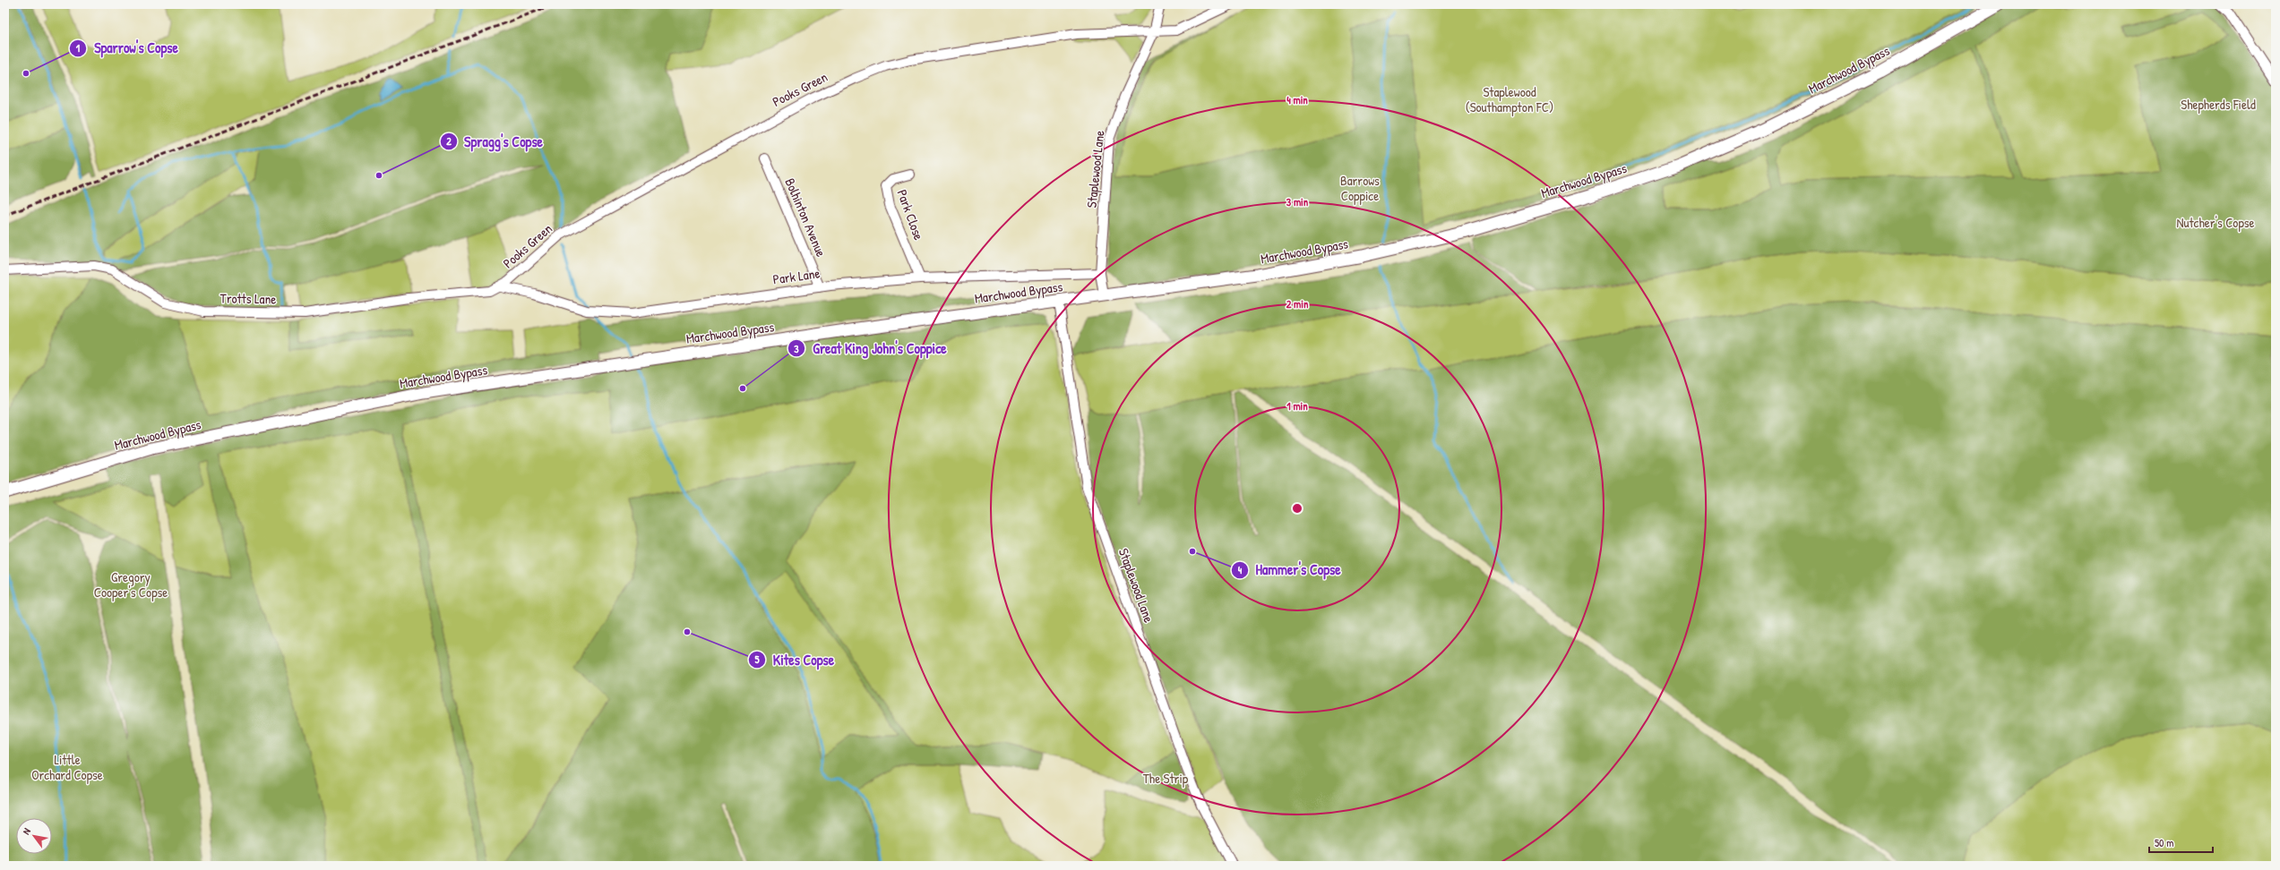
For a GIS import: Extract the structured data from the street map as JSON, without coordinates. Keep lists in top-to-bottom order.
{
  "streets": {
    "main road": ["Marchwood Bypass"],
    "street": [
      "Pooks Green",
      "Staplewood Lane",
      "Park Close",
      "Bolhinton Avenue",
      "Park Lane",
      "Trotts Lane"
    ]
  },
  "crossings": [
    ["Marchwood Bypass", "Staplewood Lane"],
    ["Pooks Green", "Staplewood Lane"],
    ["Pooks Green", "Park Lane"],
    ["Pooks Green", "Trotts Lane"],
    ["Staplewood Lane", "Park Lane"],
    ["Park Close", "Park Lane"],
    ["Bolhinton Avenue", "Park Lane"],
    ["Park Lane", "Trotts Lane"]
  ],
  "parks": [
    "Staplewood (Southampton FC)",
    "Shepherds Field",
    "Barrows Coppice",
    "Nutcher's Copse",
    "Gregory Cooper's Copse",
    "Little Orchard Copse",
    "The Strip"
  ],
  "places": [
    "Sparrow's Copse",
    "Spragg's Copse",
    "Great King John's Coppice",
    "Hammer's Copse",
    "Kites Copse"
  ],
  "scale_bar": "50 m",
  "north": "top left",
  "rings": [
    "4 min",
    "3 min",
    "2 min",
    "1 min"
  ]
}
